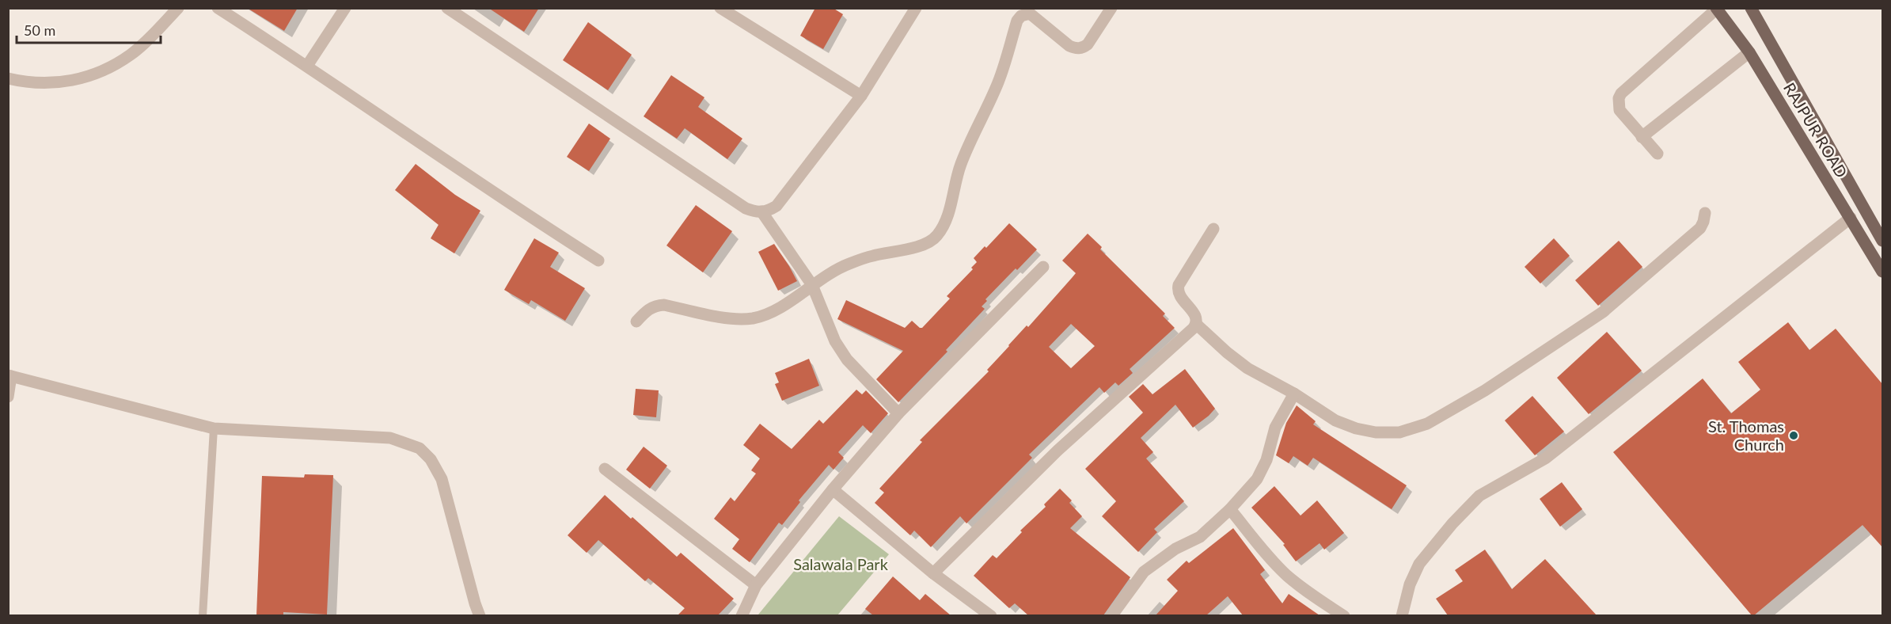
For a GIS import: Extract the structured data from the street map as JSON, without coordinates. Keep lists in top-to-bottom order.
{
  "streets": {
    "main road": ["RAJPUR ROAD"]
  },
  "parks": ["Salawala Park"],
  "places": ["St. Thomas Church"],
  "scale_bar": "50 m"
}
